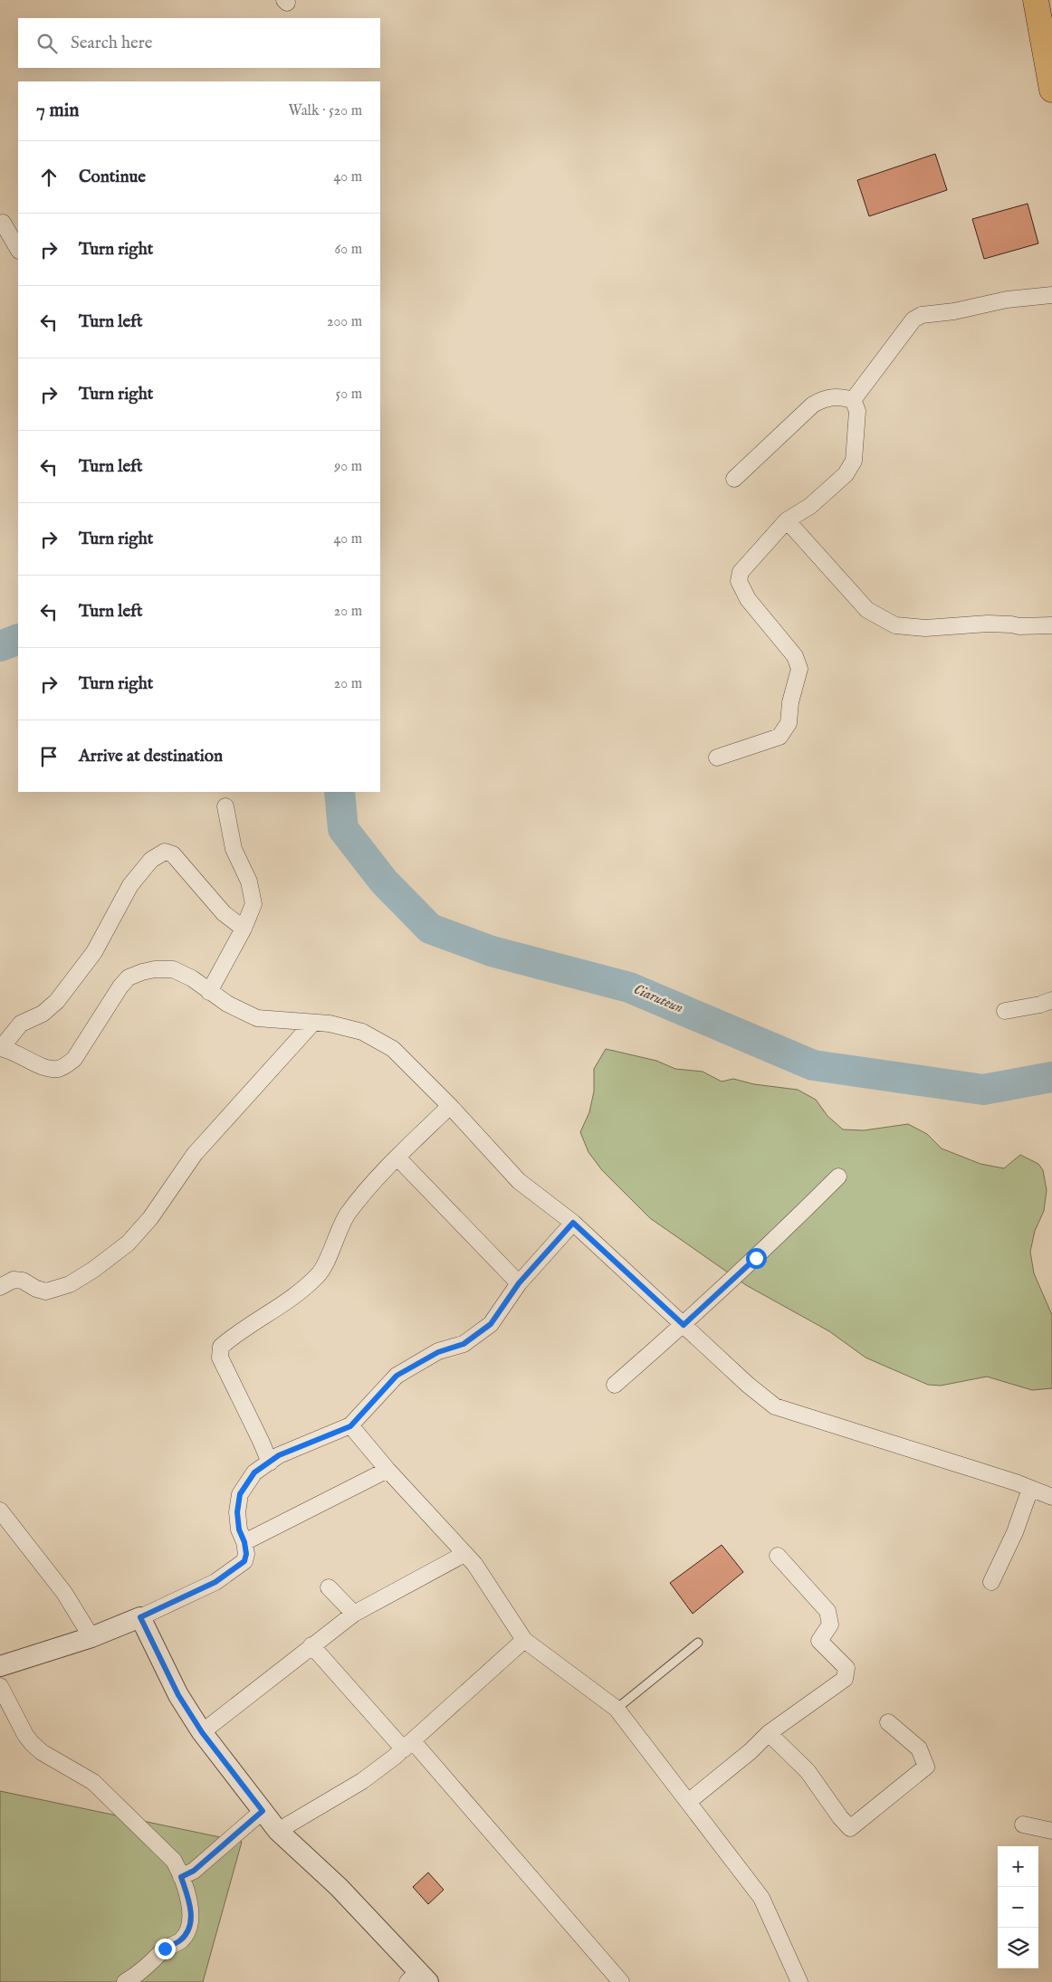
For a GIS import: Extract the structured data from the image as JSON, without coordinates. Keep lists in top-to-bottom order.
{
  "water": ["Ciaruteun"],
  "page": {
    "search": "Search here",
    "heading": ["7 min", "Walk · 520 m"],
    "list": [
      ["Continue", "40 m"],
      ["Turn right", "60 m"],
      ["Turn left", "200 m"],
      ["Turn right", "50 m"],
      ["Turn left", "90 m"],
      ["Turn right", "40 m"],
      ["Turn left", "20 m"],
      ["Turn right", "20 m"],
      "Arrive at destination"
    ],
    "map_buttons": ["+", "−"]
  }
}
